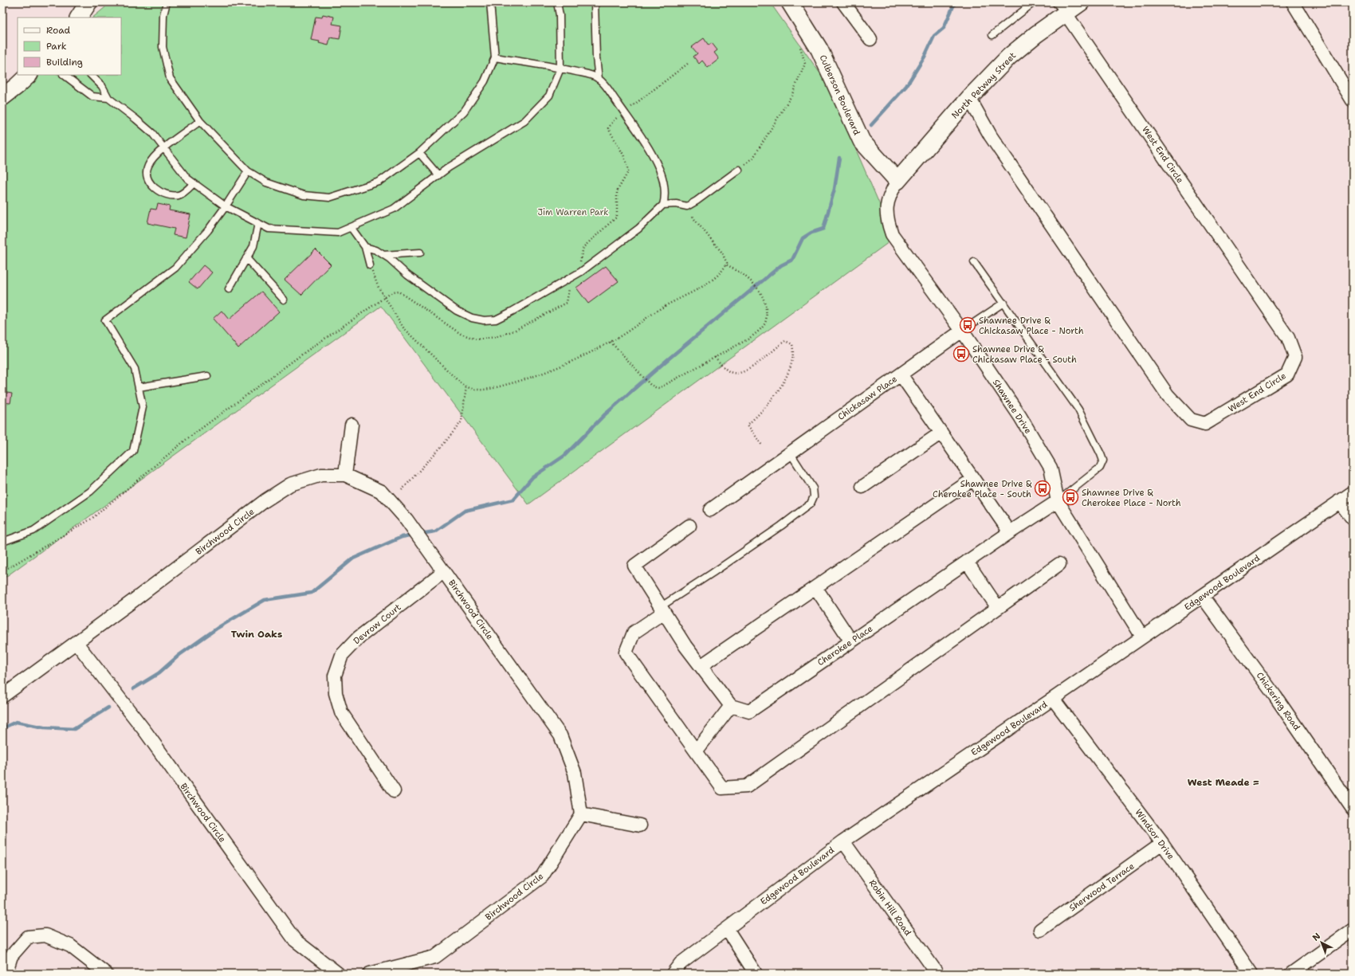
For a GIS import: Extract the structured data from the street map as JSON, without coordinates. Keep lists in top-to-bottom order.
{
  "streets": {
    "street": [
      "North Petway Street",
      "Culberson Boulevard",
      "West End Circle",
      "Chickasaw Place",
      "Shawnee Drive",
      "Birchwood Circle",
      "Edgewood Boulevard",
      "Devrow Court",
      "Cherokee Place",
      "Chickering Road",
      "Windsor Drive",
      "Sherwood Terrace",
      "Robin Hill Road"
    ]
  },
  "crossings": [
    ["North Petway Street", "Culberson Boulevard"],
    ["North Petway Street", "West End Circle"],
    ["North Petway Street", "Shawnee Drive"],
    ["Culberson Boulevard", "Shawnee Drive"],
    ["Chickasaw Place", "Shawnee Drive"],
    ["Shawnee Drive", "Edgewood Boulevard"],
    ["Shawnee Drive", "Cherokee Place"],
    ["Birchwood Circle", "Devrow Court"],
    ["Edgewood Boulevard", "Chickering Road"],
    ["Edgewood Boulevard", "Windsor Drive"],
    ["Edgewood Boulevard", "Robin Hill Road"],
    ["Windsor Drive", "Sherwood Terrace"]
  ],
  "districts": ["Twin Oaks", "West Meade ="],
  "parks": ["Jim Warren Park"],
  "places": {
    "bus stop": [
      "Shawnee Drive & Chickasaw Place - North",
      "Shawnee Drive & Chickasaw Place - South",
      "Shawnee Drive & Cherokee Place - South",
      "Shawnee Drive & Cherokee Place - North"
    ]
  },
  "legend": ["Road", "Park", "Building"],
  "north": "top left"
}
